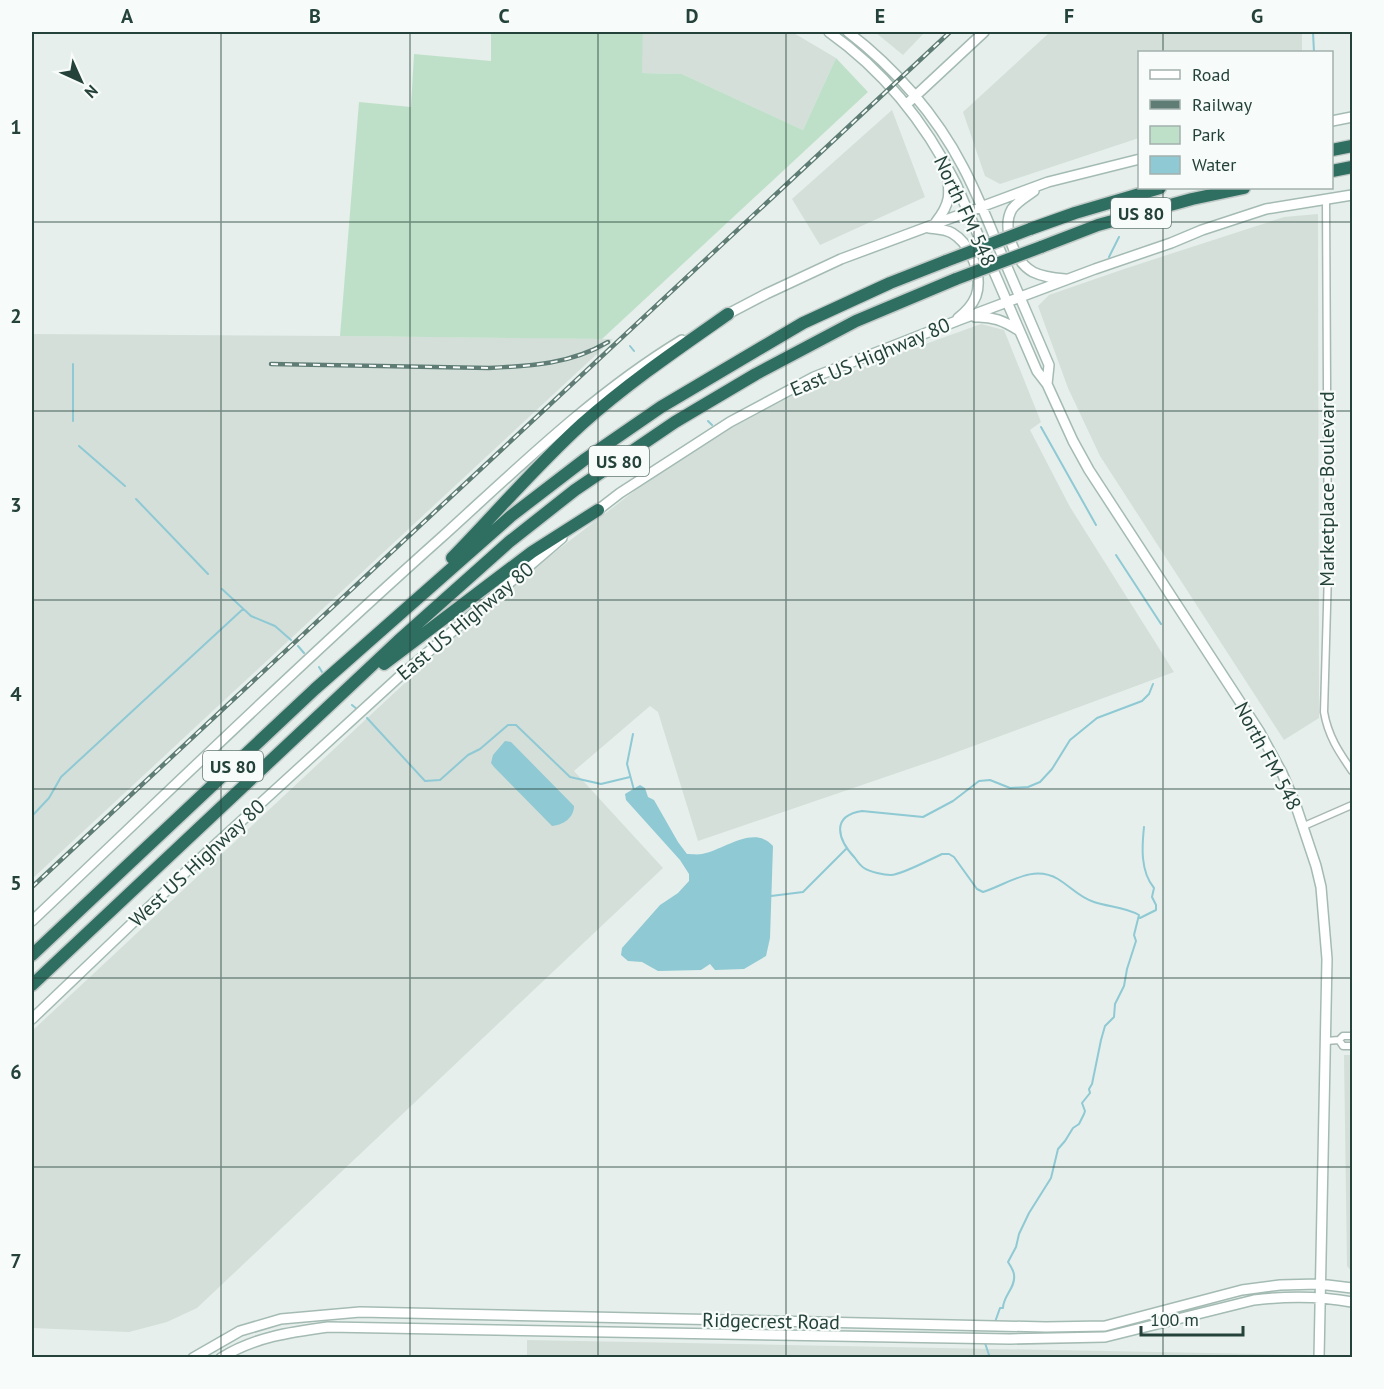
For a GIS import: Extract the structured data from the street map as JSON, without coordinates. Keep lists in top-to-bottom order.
{
  "streets": {
    "highway": ["US 80"],
    "main road": [
      "North FM 548",
      "East US Highway 80",
      "West US Highway 80",
      "Ridgecrest Road"
    ],
    "street": ["Marketplace Boulevard"]
  },
  "crossings": [
    ["North FM 548", "East US Highway 80"],
    ["North FM 548", "Ridgecrest Road"],
    ["East US Highway 80", "Marketplace Boulevard"],
    ["East US Highway 80", "West US Highway 80"]
  ],
  "legend": [
    "Road",
    "Railway",
    "Park",
    "Water"
  ],
  "scale_bar": "100 m",
  "north": "bottom right",
  "grid": {
    "columns": [
      "A",
      "B",
      "C",
      "D",
      "E",
      "F",
      "G"
    ],
    "rows": [
      "1",
      "2",
      "3",
      "4",
      "5",
      "6",
      "7"
    ]
  }
}
